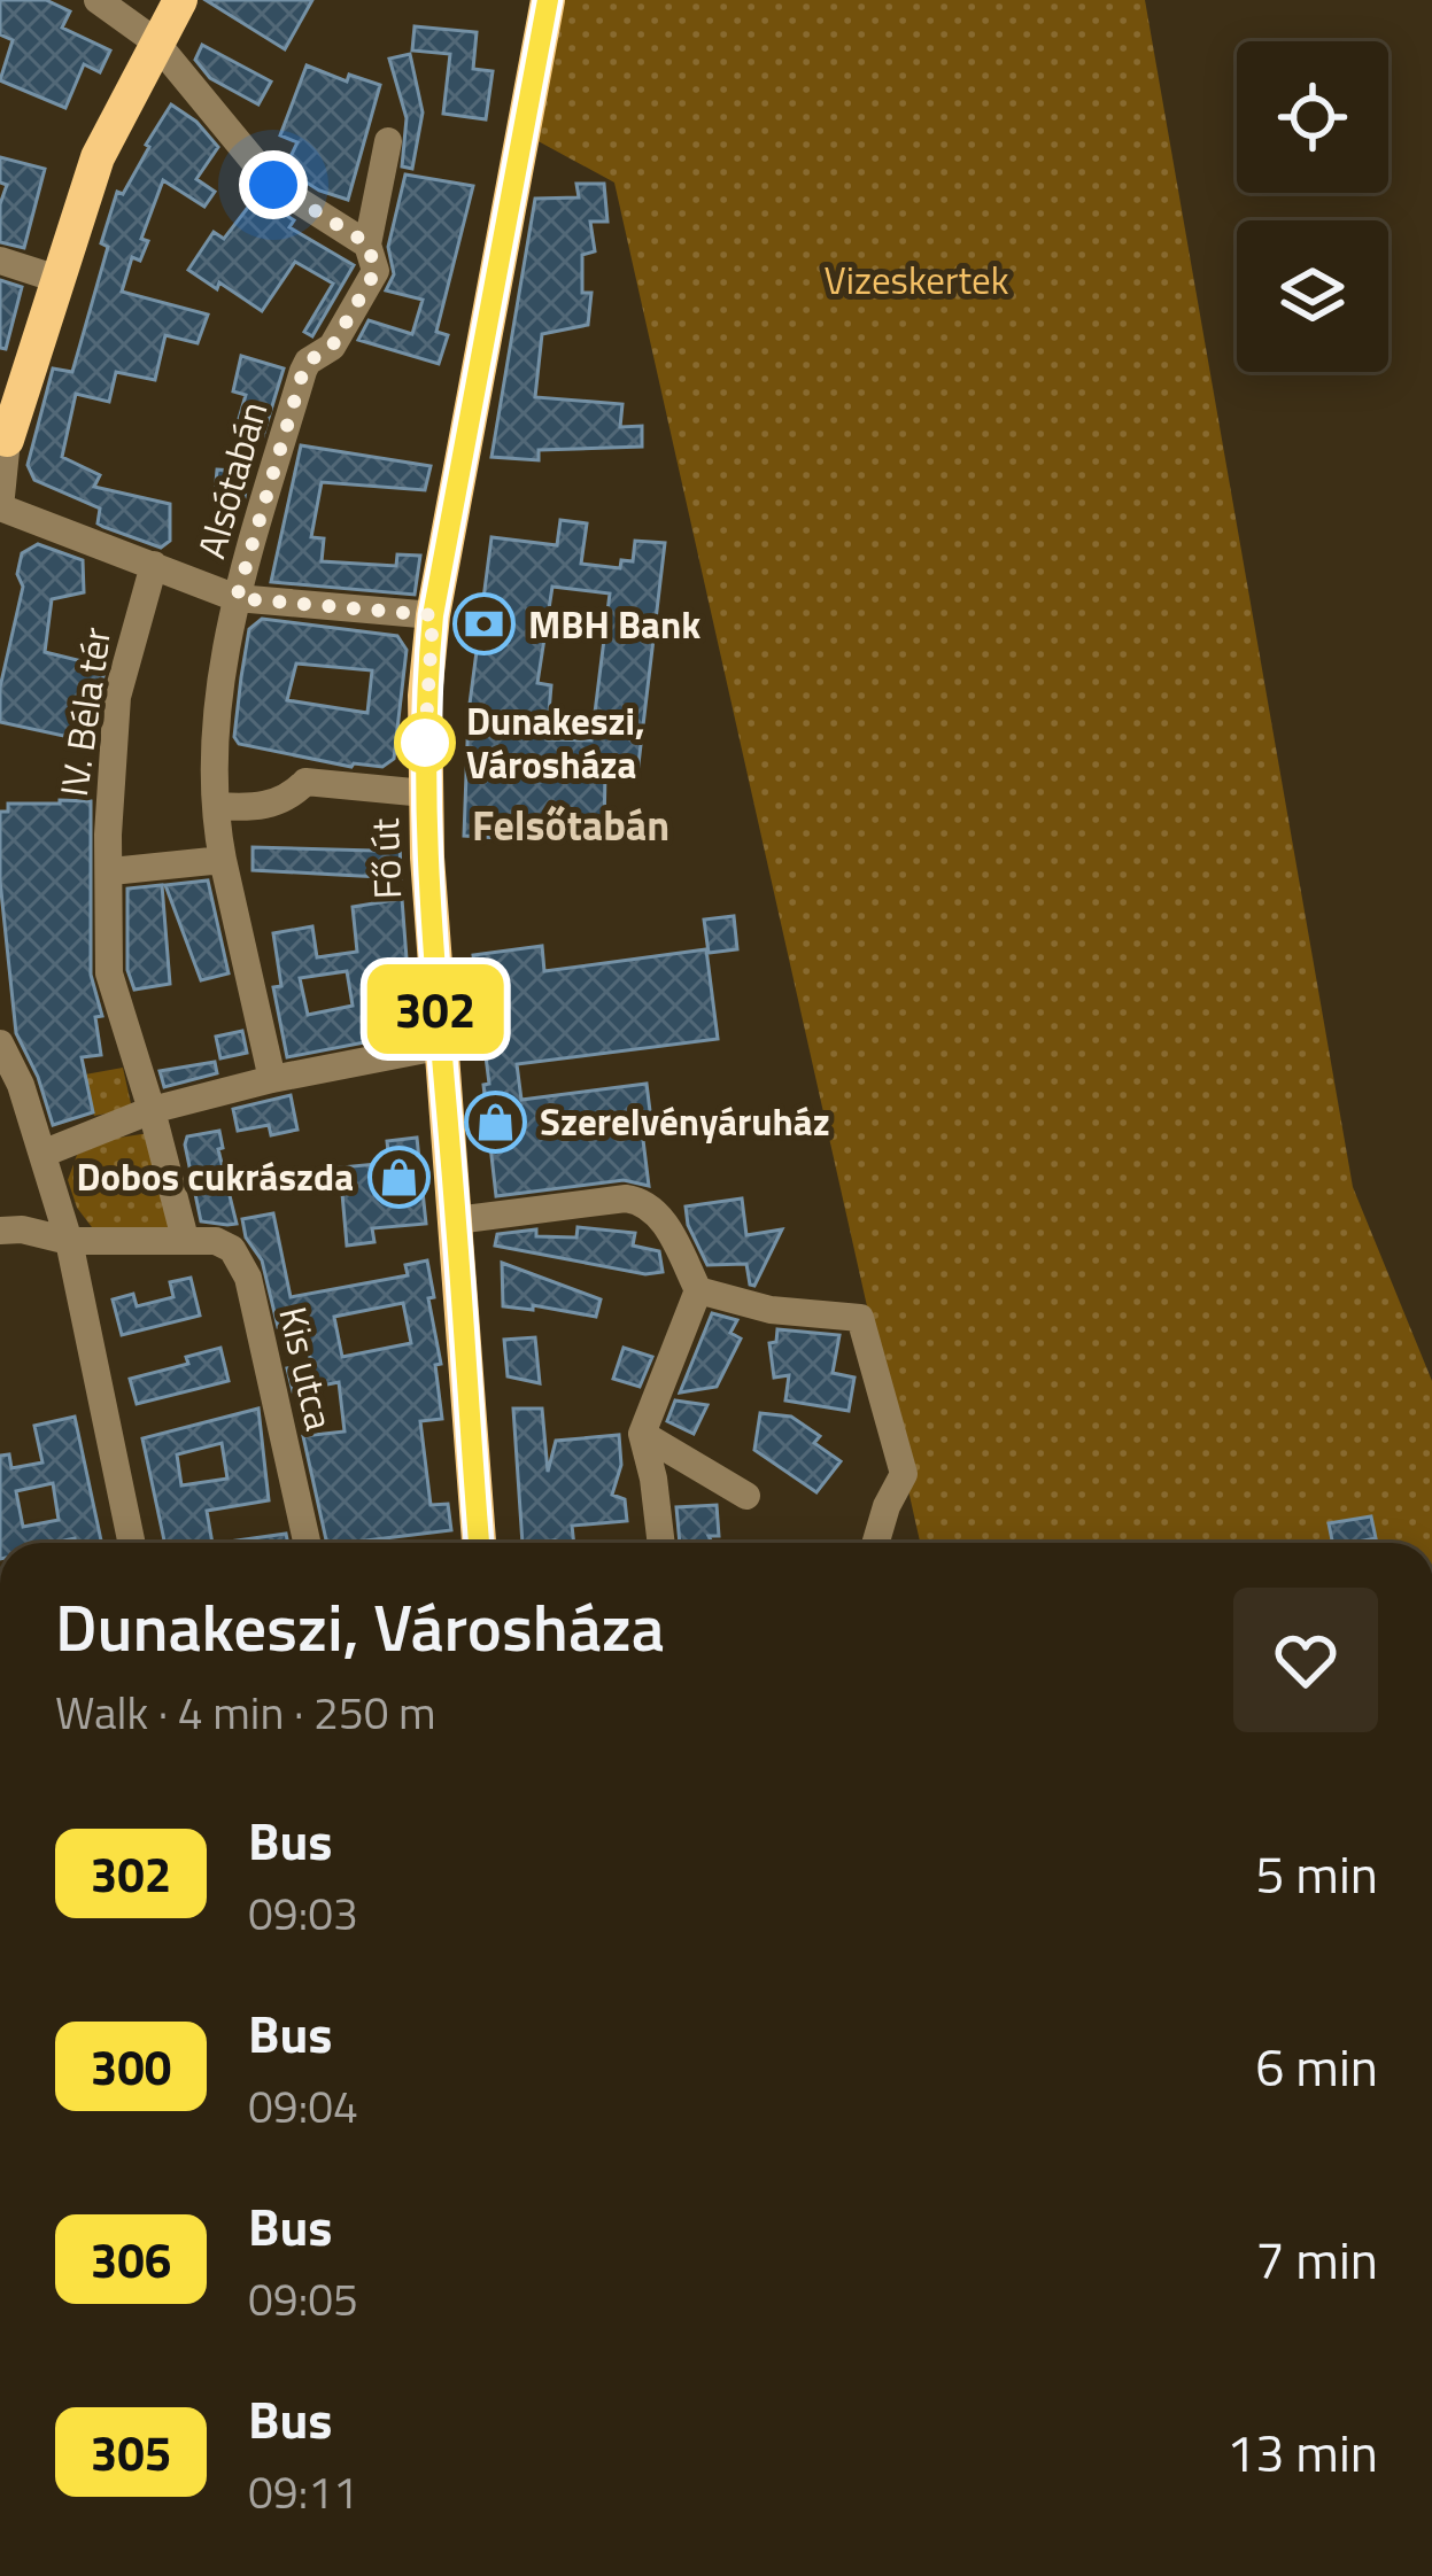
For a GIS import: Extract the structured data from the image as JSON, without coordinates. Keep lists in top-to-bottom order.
{
  "streets": {
    "main road": ["Fő út"],
    "street": ["Alsótabán", "IV. Béla tér", "Kis utca"]
  },
  "crossings": [
    ["IV. Béla tér", "Kis utca"]
  ],
  "districts": ["Felsőtabán"],
  "parks": ["Vizeskertek"],
  "places": {
    "bank": ["MBH Bank"],
    "other": ["Dunakeszi, Városháza"],
    "shop": ["Szerelvényáruház", "Dobos cukrászda"]
  },
  "lines": ["bus line 302"],
  "page": {
    "on_map": "302",
    "heading": ["Dunakeszi, Városháza", "Walk · 4 min · 250 m"],
    "list": [
      {
        "mark": "302",
        "name": "Bus",
        "note": "09:03",
        "value": "5 min"
      },
      {
        "mark": "300",
        "name": "Bus",
        "note": "09:04",
        "value": "6 min"
      },
      {
        "mark": "306",
        "name": "Bus",
        "note": "09:05",
        "value": "7 min"
      },
      {
        "mark": "305",
        "name": "Bus",
        "note": "09:11",
        "value": "13 min"
      }
    ]
  }
}
